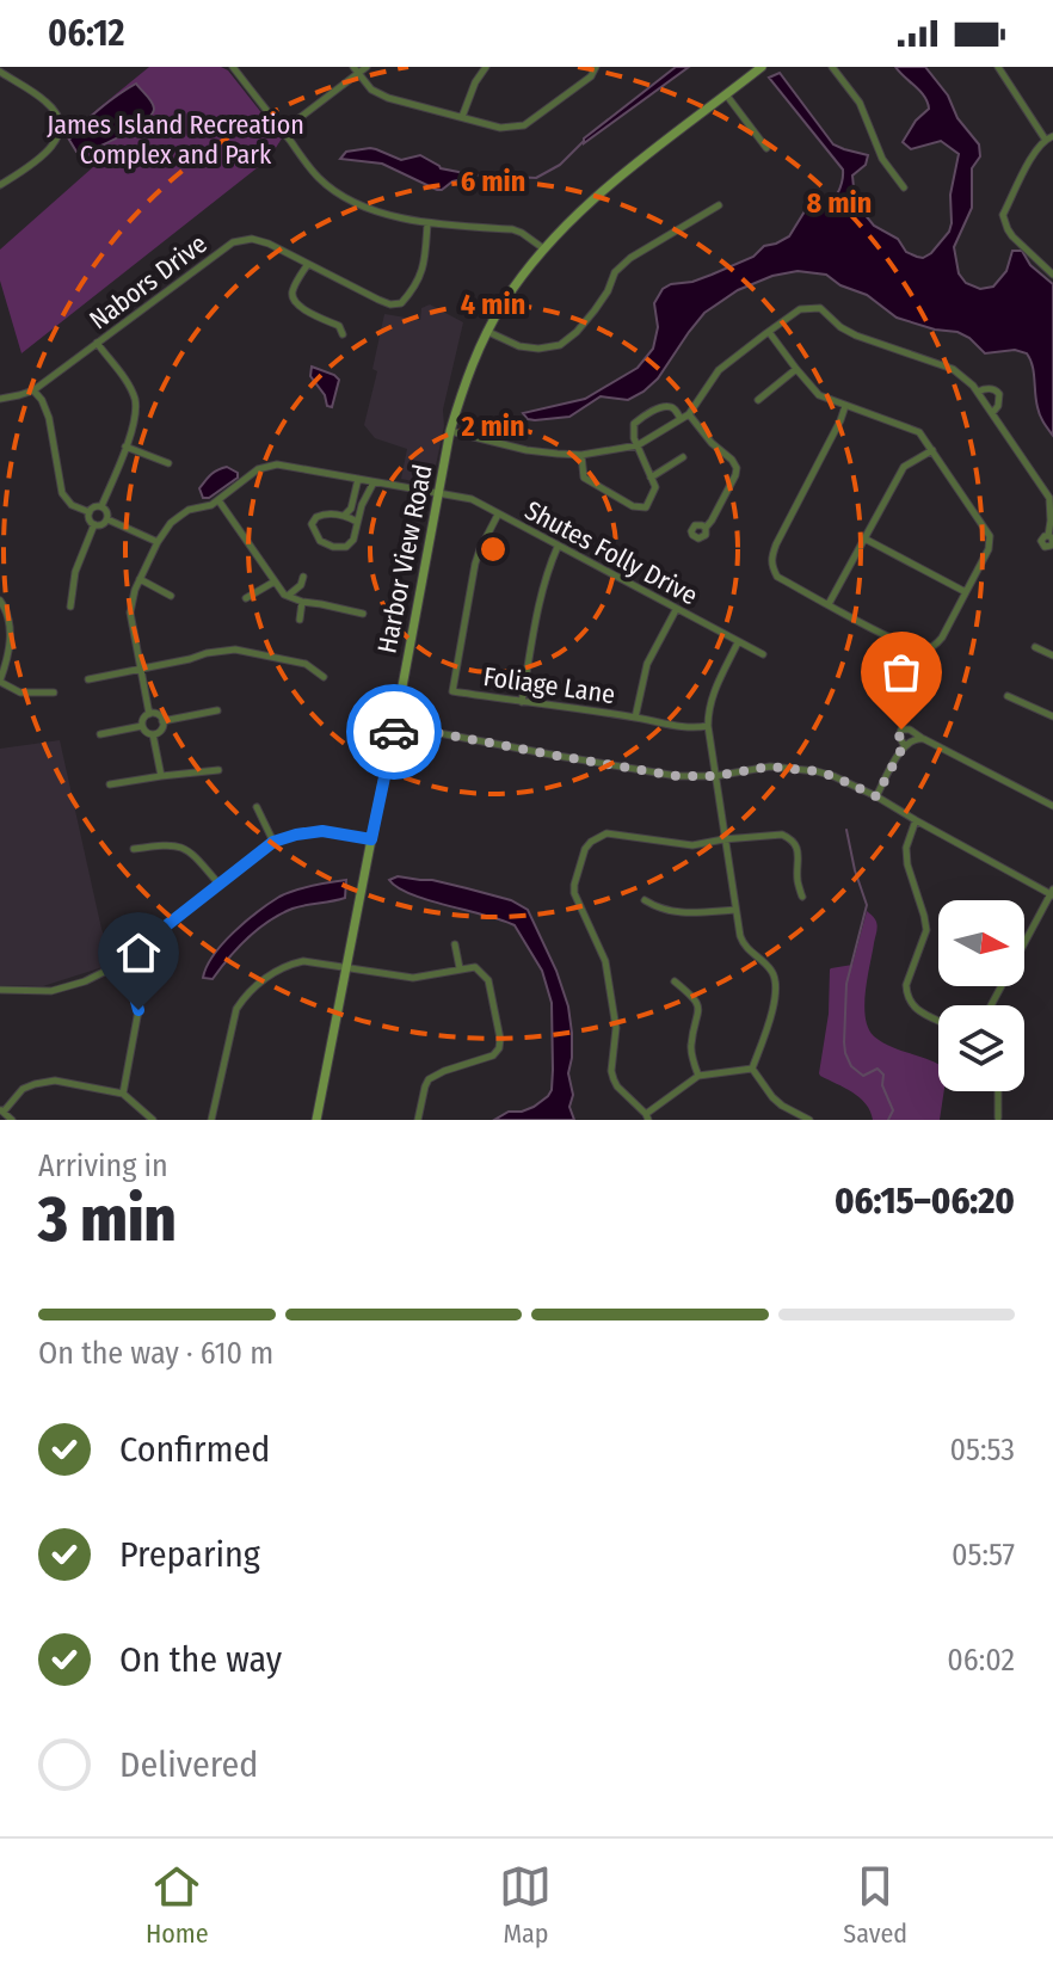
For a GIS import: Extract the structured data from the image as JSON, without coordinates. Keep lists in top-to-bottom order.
{
  "streets": {
    "main road": ["Harbor View Road"],
    "street": ["Nabors Drive", "Shutes Folly Drive", "Foliage Lane"]
  },
  "crossings": [
    ["Shutes Folly Drive", "Harbor View Road"],
    ["Shutes Folly Drive", "Foliage Lane"]
  ],
  "parks": ["James Island Recreation Complex and Park"],
  "north": "right",
  "page": {
    "status": "06:12",
    "heading": ["3 min", "Arriving in", "06:15–06:20"],
    "bar": "On the way · 610 m",
    "list": [
      ["Confirmed", "05:53"],
      ["Preparing", "05:57"],
      ["On the way", "06:02"],
      "Delivered"
    ],
    "tabs": ["Home", "Map", "Saved"]
  },
  "rings": [
    "6 min",
    "8 min",
    "4 min",
    "2 min"
  ]
}
